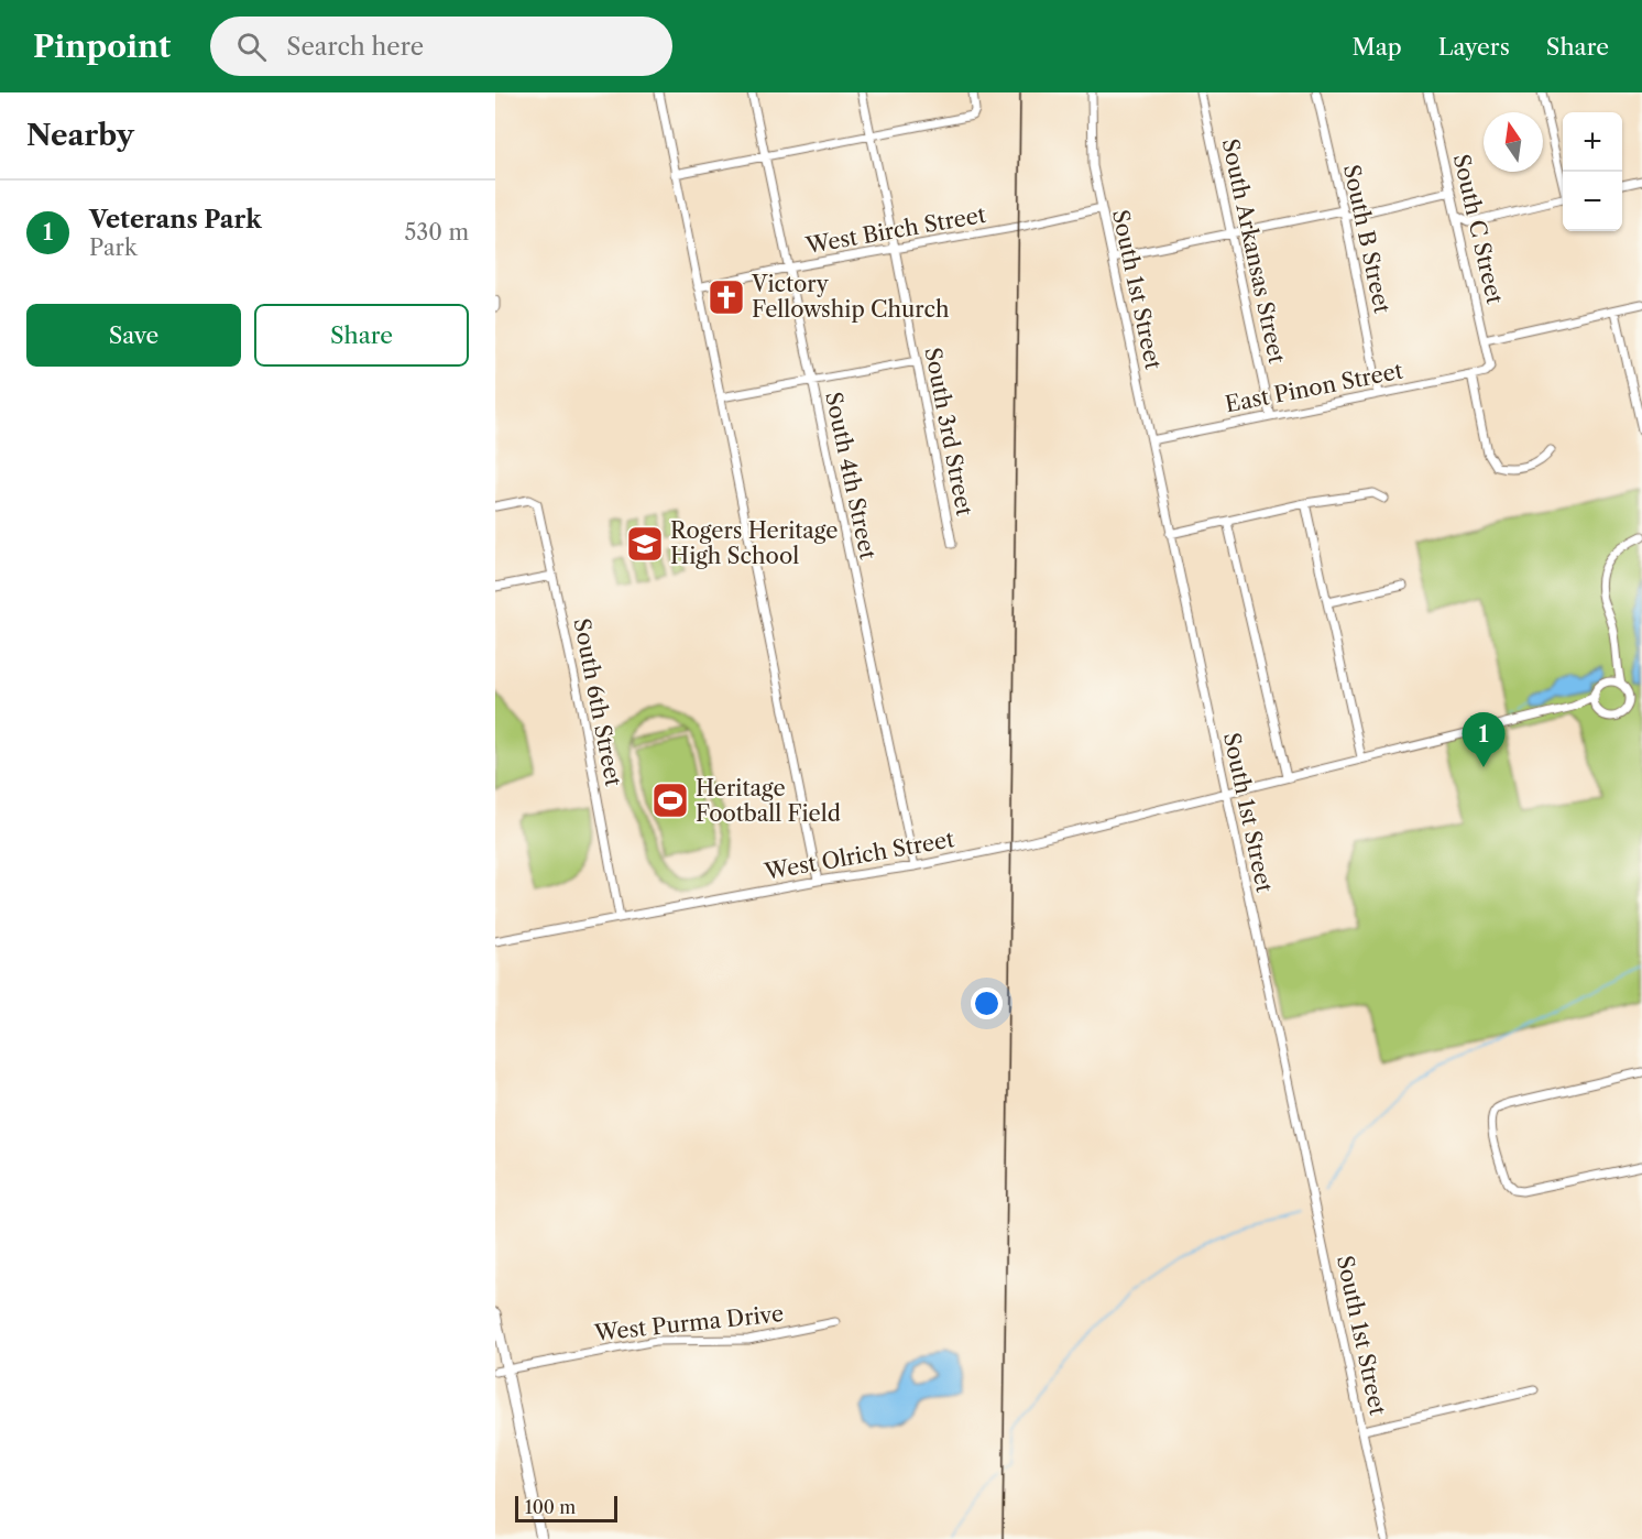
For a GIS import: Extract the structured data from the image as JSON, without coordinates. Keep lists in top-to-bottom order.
{
  "streets": {
    "street": [
      "South C Street",
      "West Birch Street",
      "South B Street",
      "South Arkansas Street",
      "South 1st Street",
      "East Pinon Street",
      "South 3rd Street",
      "South 4th Street",
      "South 6th Street",
      "West Olrich Street",
      "West Purma Drive"
    ]
  },
  "crossings": [
    ["South C Street", "East Pinon Street"],
    ["West Birch Street", "South 1st Street"],
    ["West Birch Street", "South 3rd Street"],
    ["West Birch Street", "South 4th Street"],
    ["South B Street", "East Pinon Street"],
    ["South Arkansas Street", "East Pinon Street"],
    ["South 1st Street", "East Pinon Street"],
    ["South 1st Street", "West Olrich Street"],
    ["South 4th Street", "West Olrich Street"],
    ["South 6th Street", "West Olrich Street"]
  ],
  "places": {
    "church": ["Victory Fellowship Church"],
    "school or university": ["Rogers Heritage High School"],
    "sports": ["Heritage Football Field"]
  },
  "scale_bar": "100 m",
  "north": "top",
  "page": {
    "header": "Pinpoint",
    "search": "Search here",
    "nav": ["Map", "Layers", "Share"],
    "heading": "Nearby",
    "map_buttons": ["+", "−"],
    "list": [
      {
        "mark": "1",
        "name": "Veterans Park",
        "note": "Park",
        "value": "530 m"
      }
    ],
    "buttons": ["Save", "Share"],
    "pins": "1",
    "scale": "100 m"
  }
}
